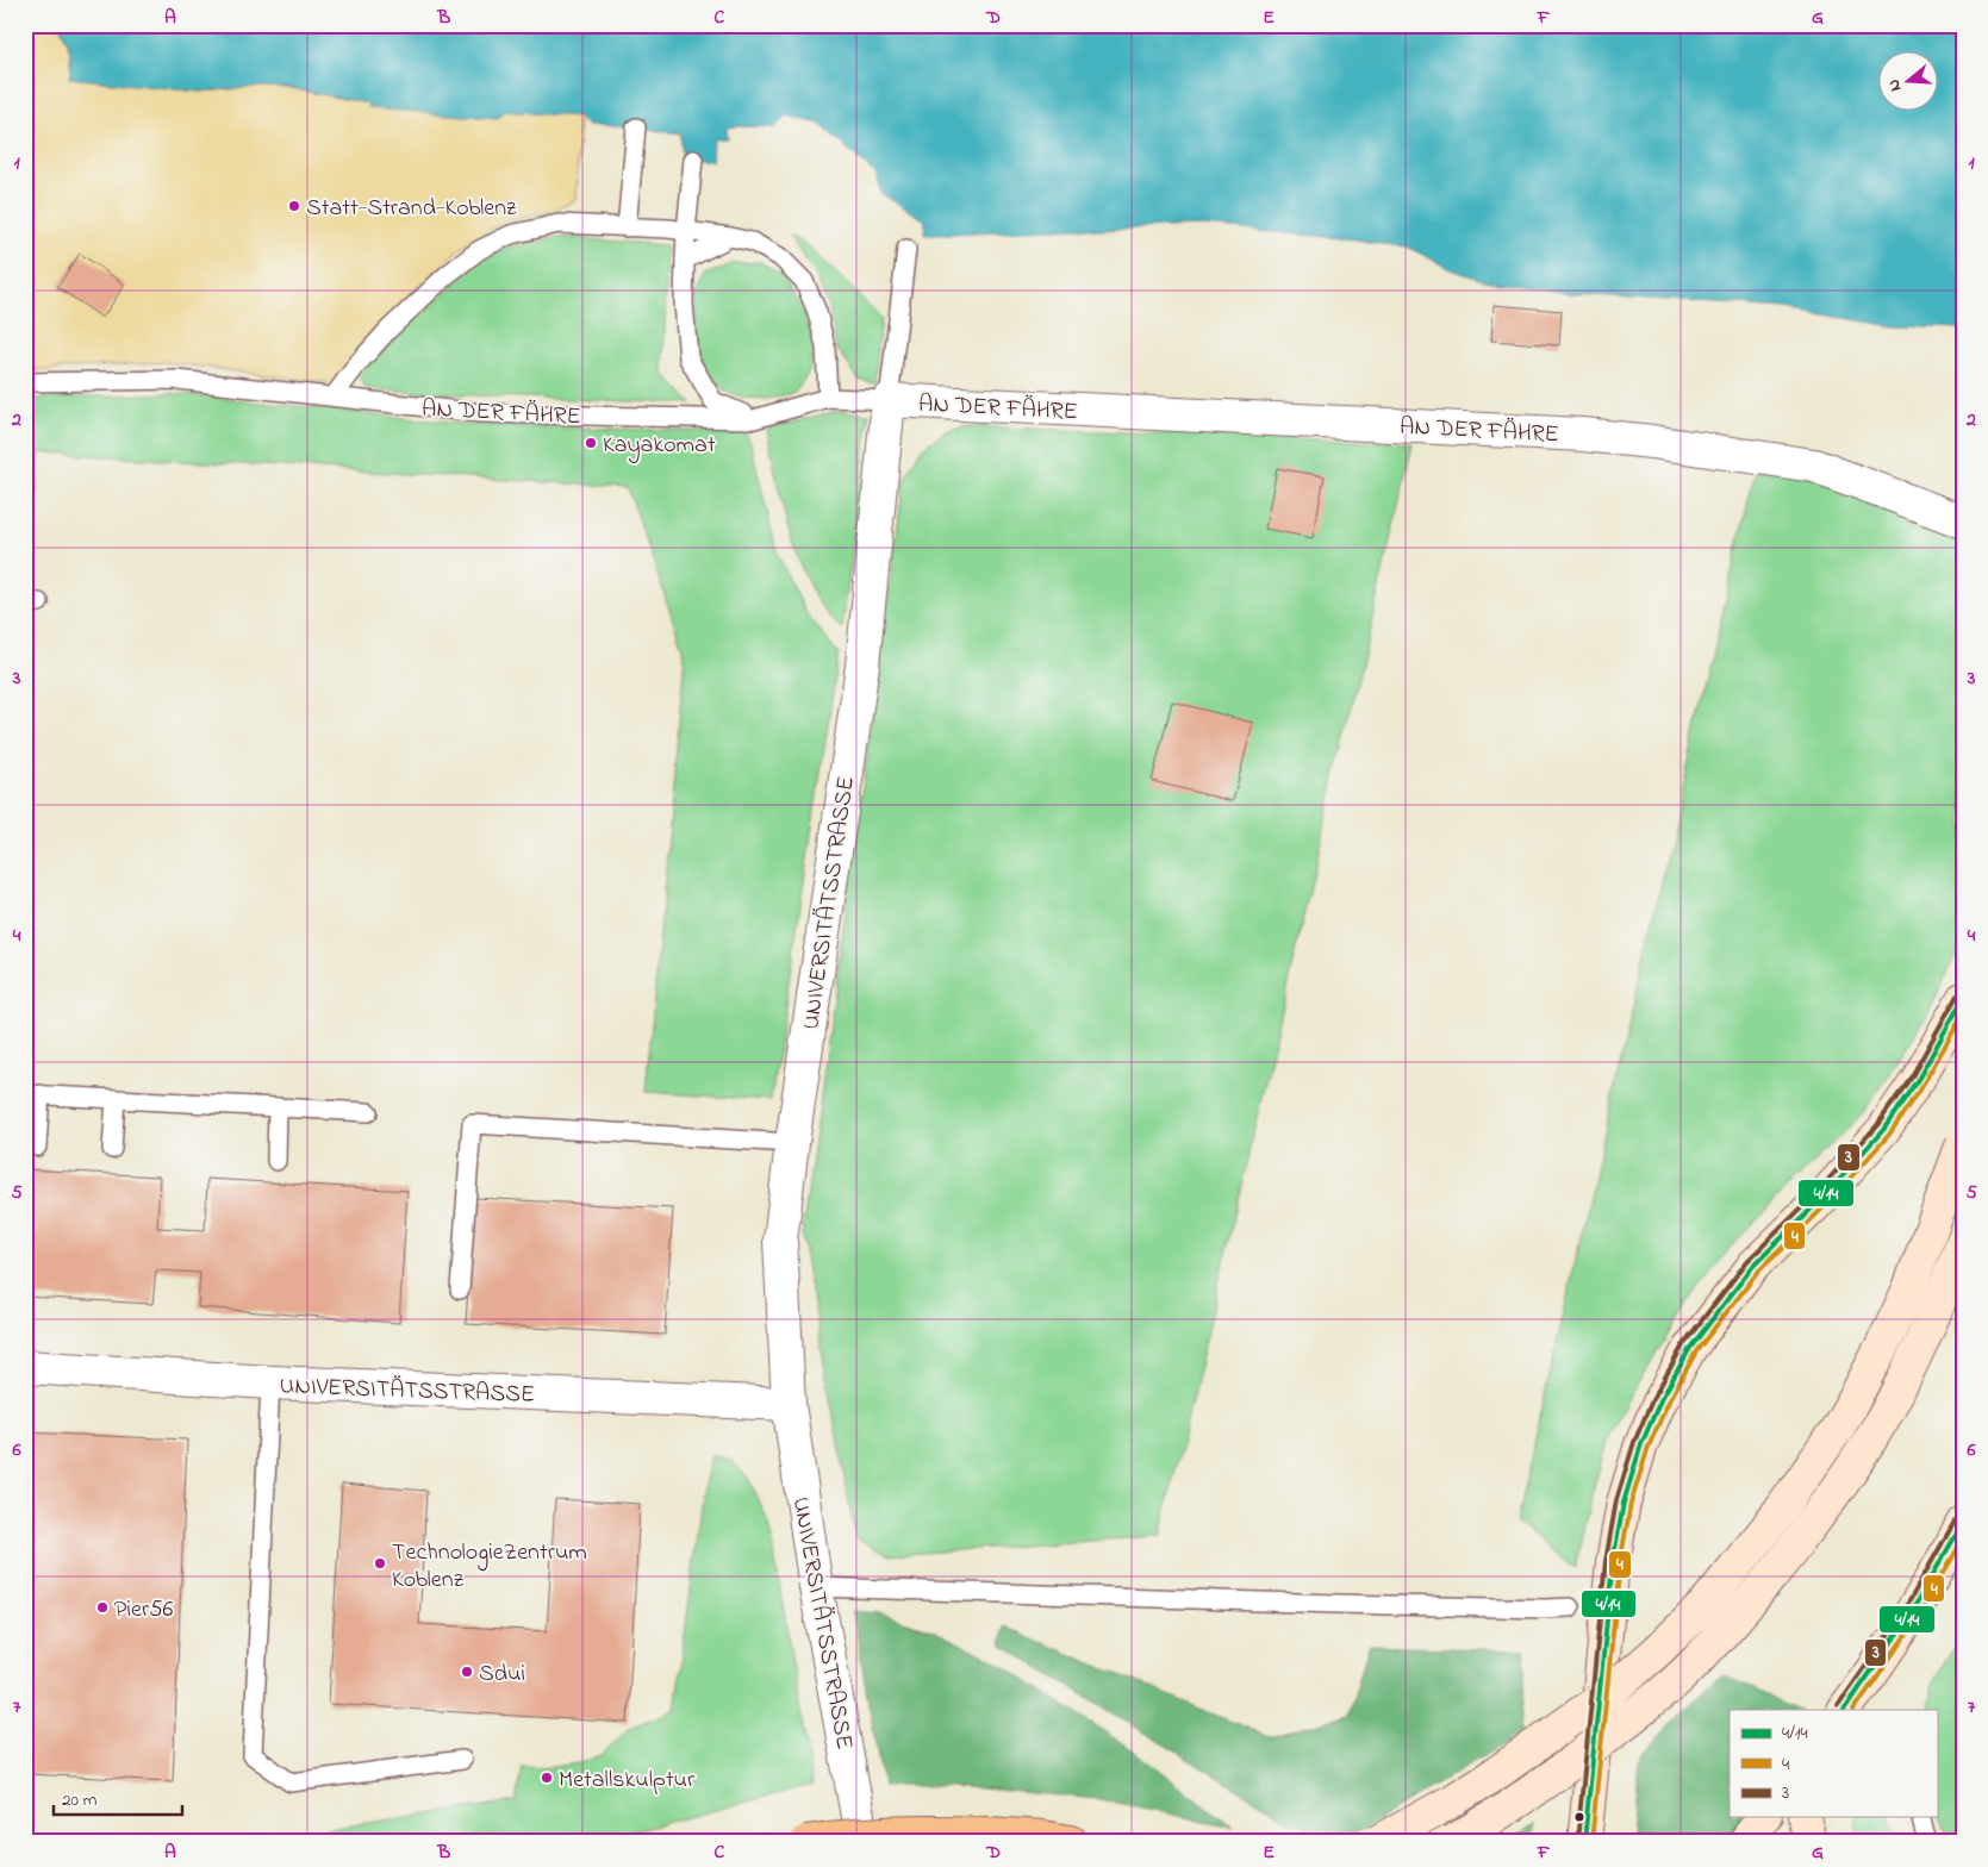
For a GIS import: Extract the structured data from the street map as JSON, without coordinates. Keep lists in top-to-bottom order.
{
  "streets": {
    "street": ["AN DER FÄHRE", "UNIVERSITÄTSSTRASSE"]
  },
  "crossings": [
    ["AN DER FÄHRE", "UNIVERSITÄTSSTRASSE"]
  ],
  "places": [
    "Statt-Strand-Koblenz",
    "Kayakomat",
    "TechnologieZentrum Koblenz",
    "Pier56",
    "Sdui",
    "Metallskulptur"
  ],
  "lines": ["transit line 3", "transit line 4/14", "transit line 4"],
  "legend": ["4/14", "4", "3"],
  "scale_bar": "20 m",
  "north": "left",
  "grid": {
    "columns": [
      "A",
      "B",
      "C",
      "D",
      "E",
      "F",
      "G"
    ],
    "rows": [
      "1",
      "2",
      "3",
      "4",
      "5",
      "6",
      "7"
    ]
  }
}
